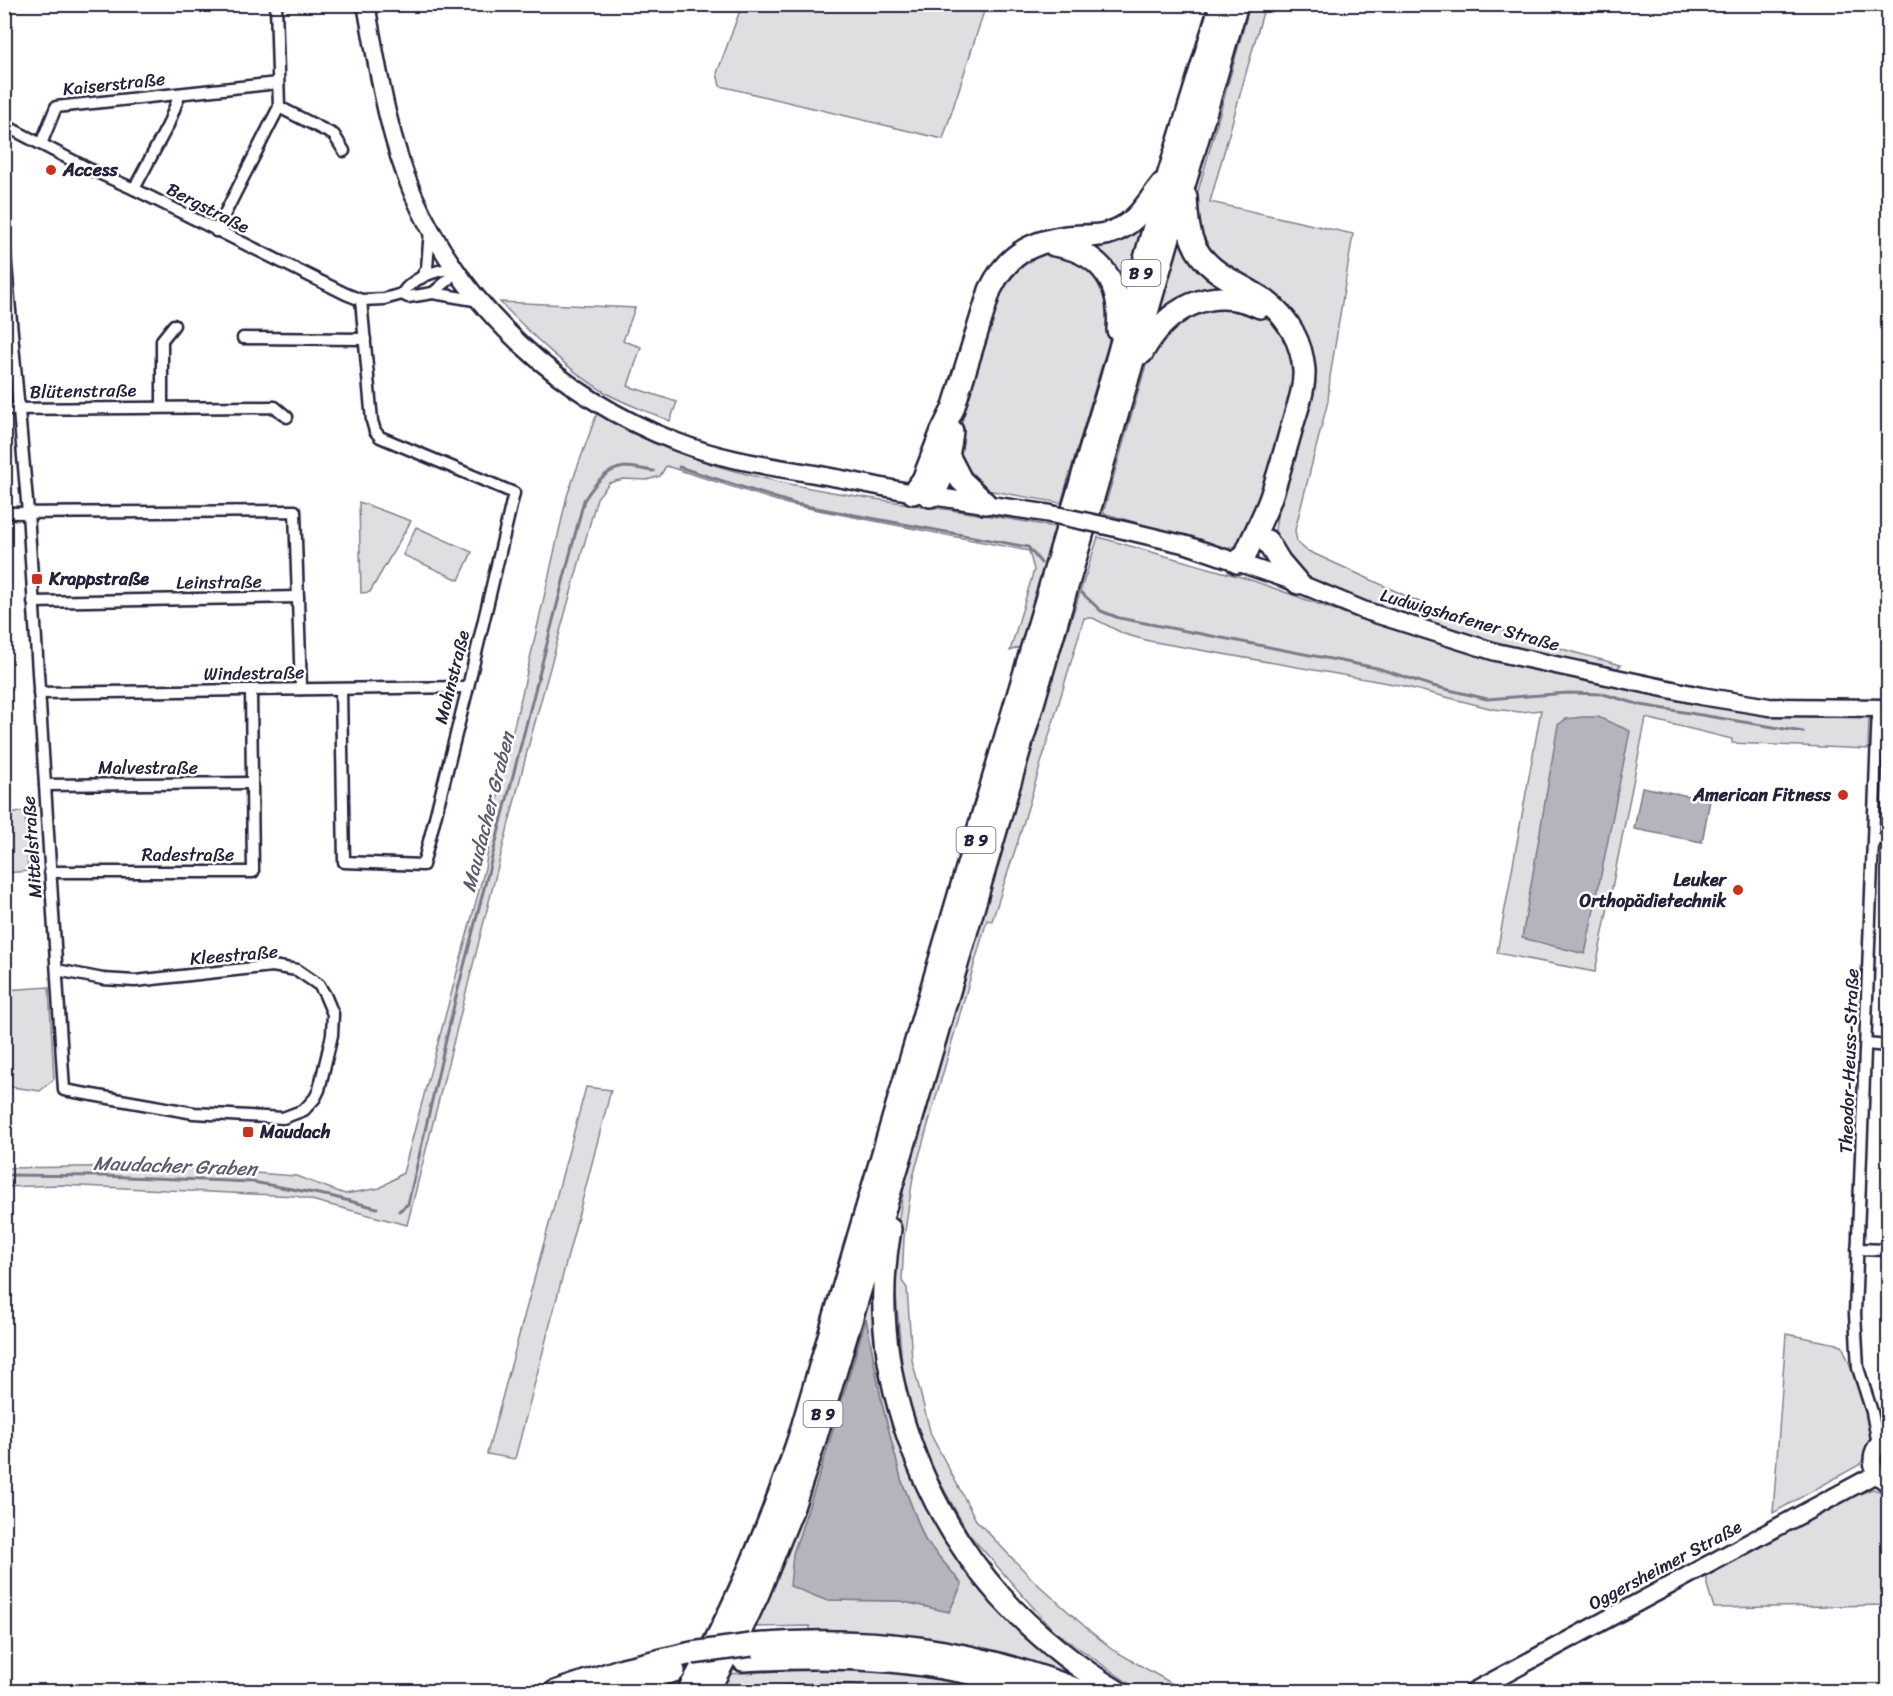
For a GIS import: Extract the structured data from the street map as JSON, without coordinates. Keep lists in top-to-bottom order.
{
  "streets": {
    "highway": ["B 9"],
    "street": [
      "Kaiserstraße",
      "Bergstraße",
      "Blütenstraße",
      "Leinstraße",
      "Ludwigshafener Straße",
      "Windestraße",
      "Mohnstraße",
      "Malvestraße",
      "Mittelstraße",
      "Radestraße",
      "Kleestraße",
      "Theodor-Heuss-Straße",
      "Oggersheimer Straße"
    ]
  },
  "crossings": [
    ["Kaiserstraße", "Bergstraße"],
    ["Bergstraße", "Ludwigshafener Straße"],
    ["Bergstraße", "Mohnstraße"],
    ["Blütenstraße", "Mittelstraße"],
    ["Leinstraße", "Mittelstraße"],
    ["Ludwigshafener Straße", "Theodor-Heuss-Straße"],
    ["Windestraße", "Mohnstraße"],
    ["Windestraße", "Mittelstraße"],
    ["Windestraße", "Radestraße"],
    ["Malvestraße", "Mittelstraße"],
    ["Malvestraße", "Radestraße"],
    ["Mittelstraße", "Radestraße"],
    ["Mittelstraße", "Kleestraße"]
  ],
  "water": ["Maudacher Graben"],
  "places": {
    "other": ["Access", "American Fitness", "Leuker Orthopädietechnik"],
    "transit": ["Krappstraße", "Maudach"]
  }
}
